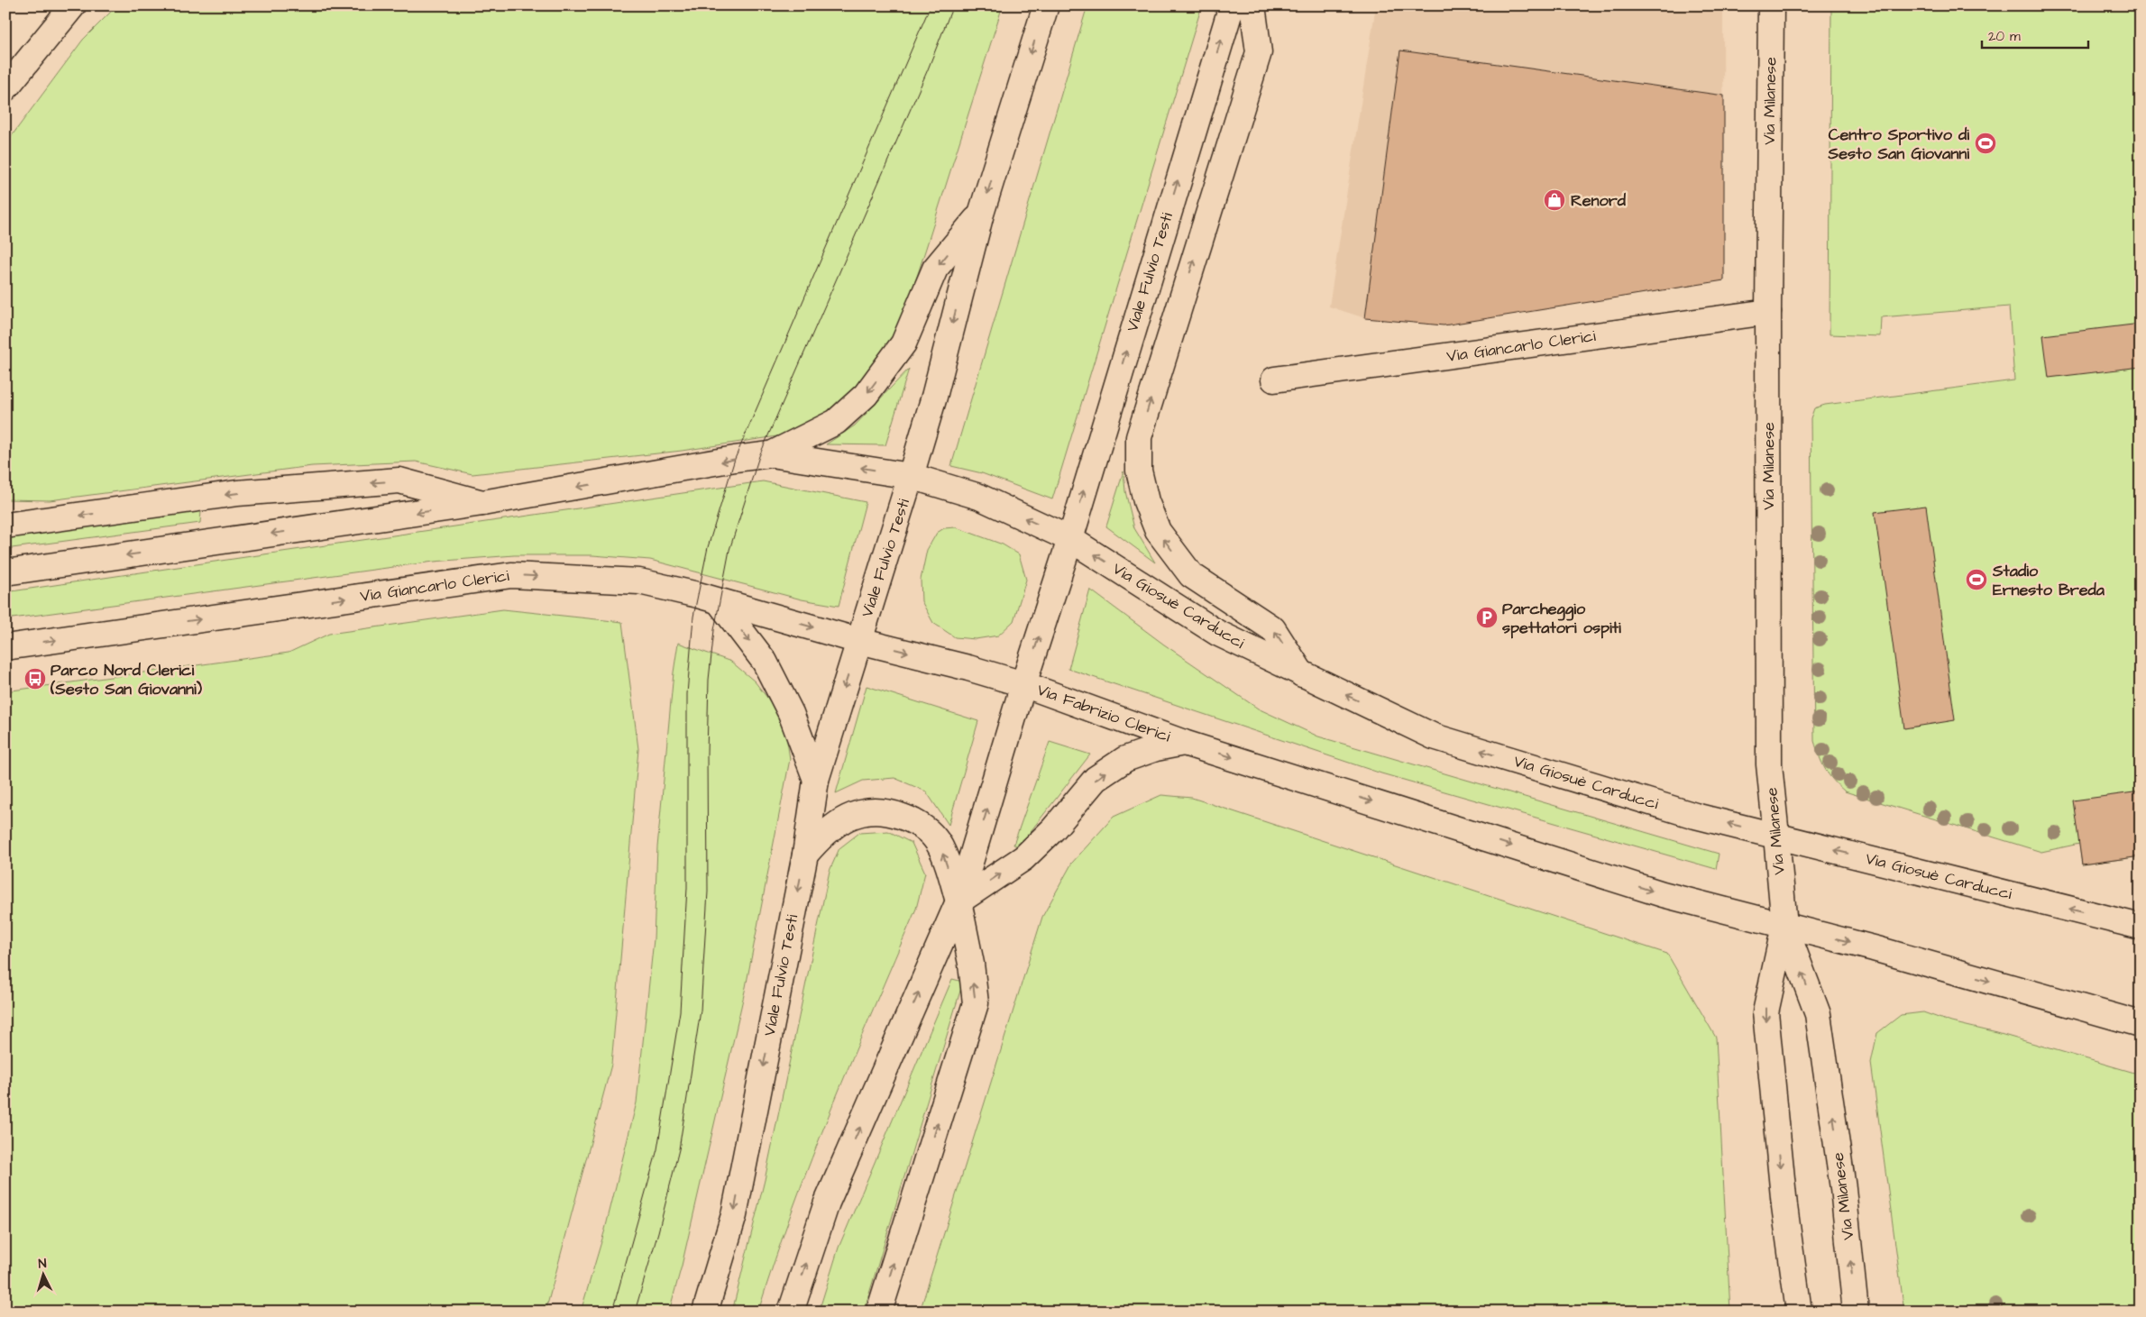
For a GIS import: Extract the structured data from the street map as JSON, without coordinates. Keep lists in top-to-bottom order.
{
  "streets": {
    "main road": [
      "Via Milanese",
      "Viale Fulvio Testi",
      "Via Giancarlo Clerici",
      "Via Giosuè Carducci",
      "Via Fabrizio Clerici"
    ]
  },
  "crossings": [
    ["Via Milanese", "Via Giancarlo Clerici"],
    ["Via Milanese", "Via Giosuè Carducci"],
    ["Viale Fulvio Testi", "Via Giancarlo Clerici"],
    ["Viale Fulvio Testi", "Via Giosuè Carducci"],
    ["Viale Fulvio Testi", "Via Fabrizio Clerici"]
  ],
  "places": {
    "sports": ["Centro Sportivo di Sesto San Giovanni", "Stadio Ernesto Breda"],
    "shop": ["Renord"],
    "parking": ["Parcheggio spettatori ospiti"],
    "bus stop": ["Parco Nord Clerici (Sesto San Giovanni)"]
  },
  "scale_bar": "20 m",
  "north": "top"
}
